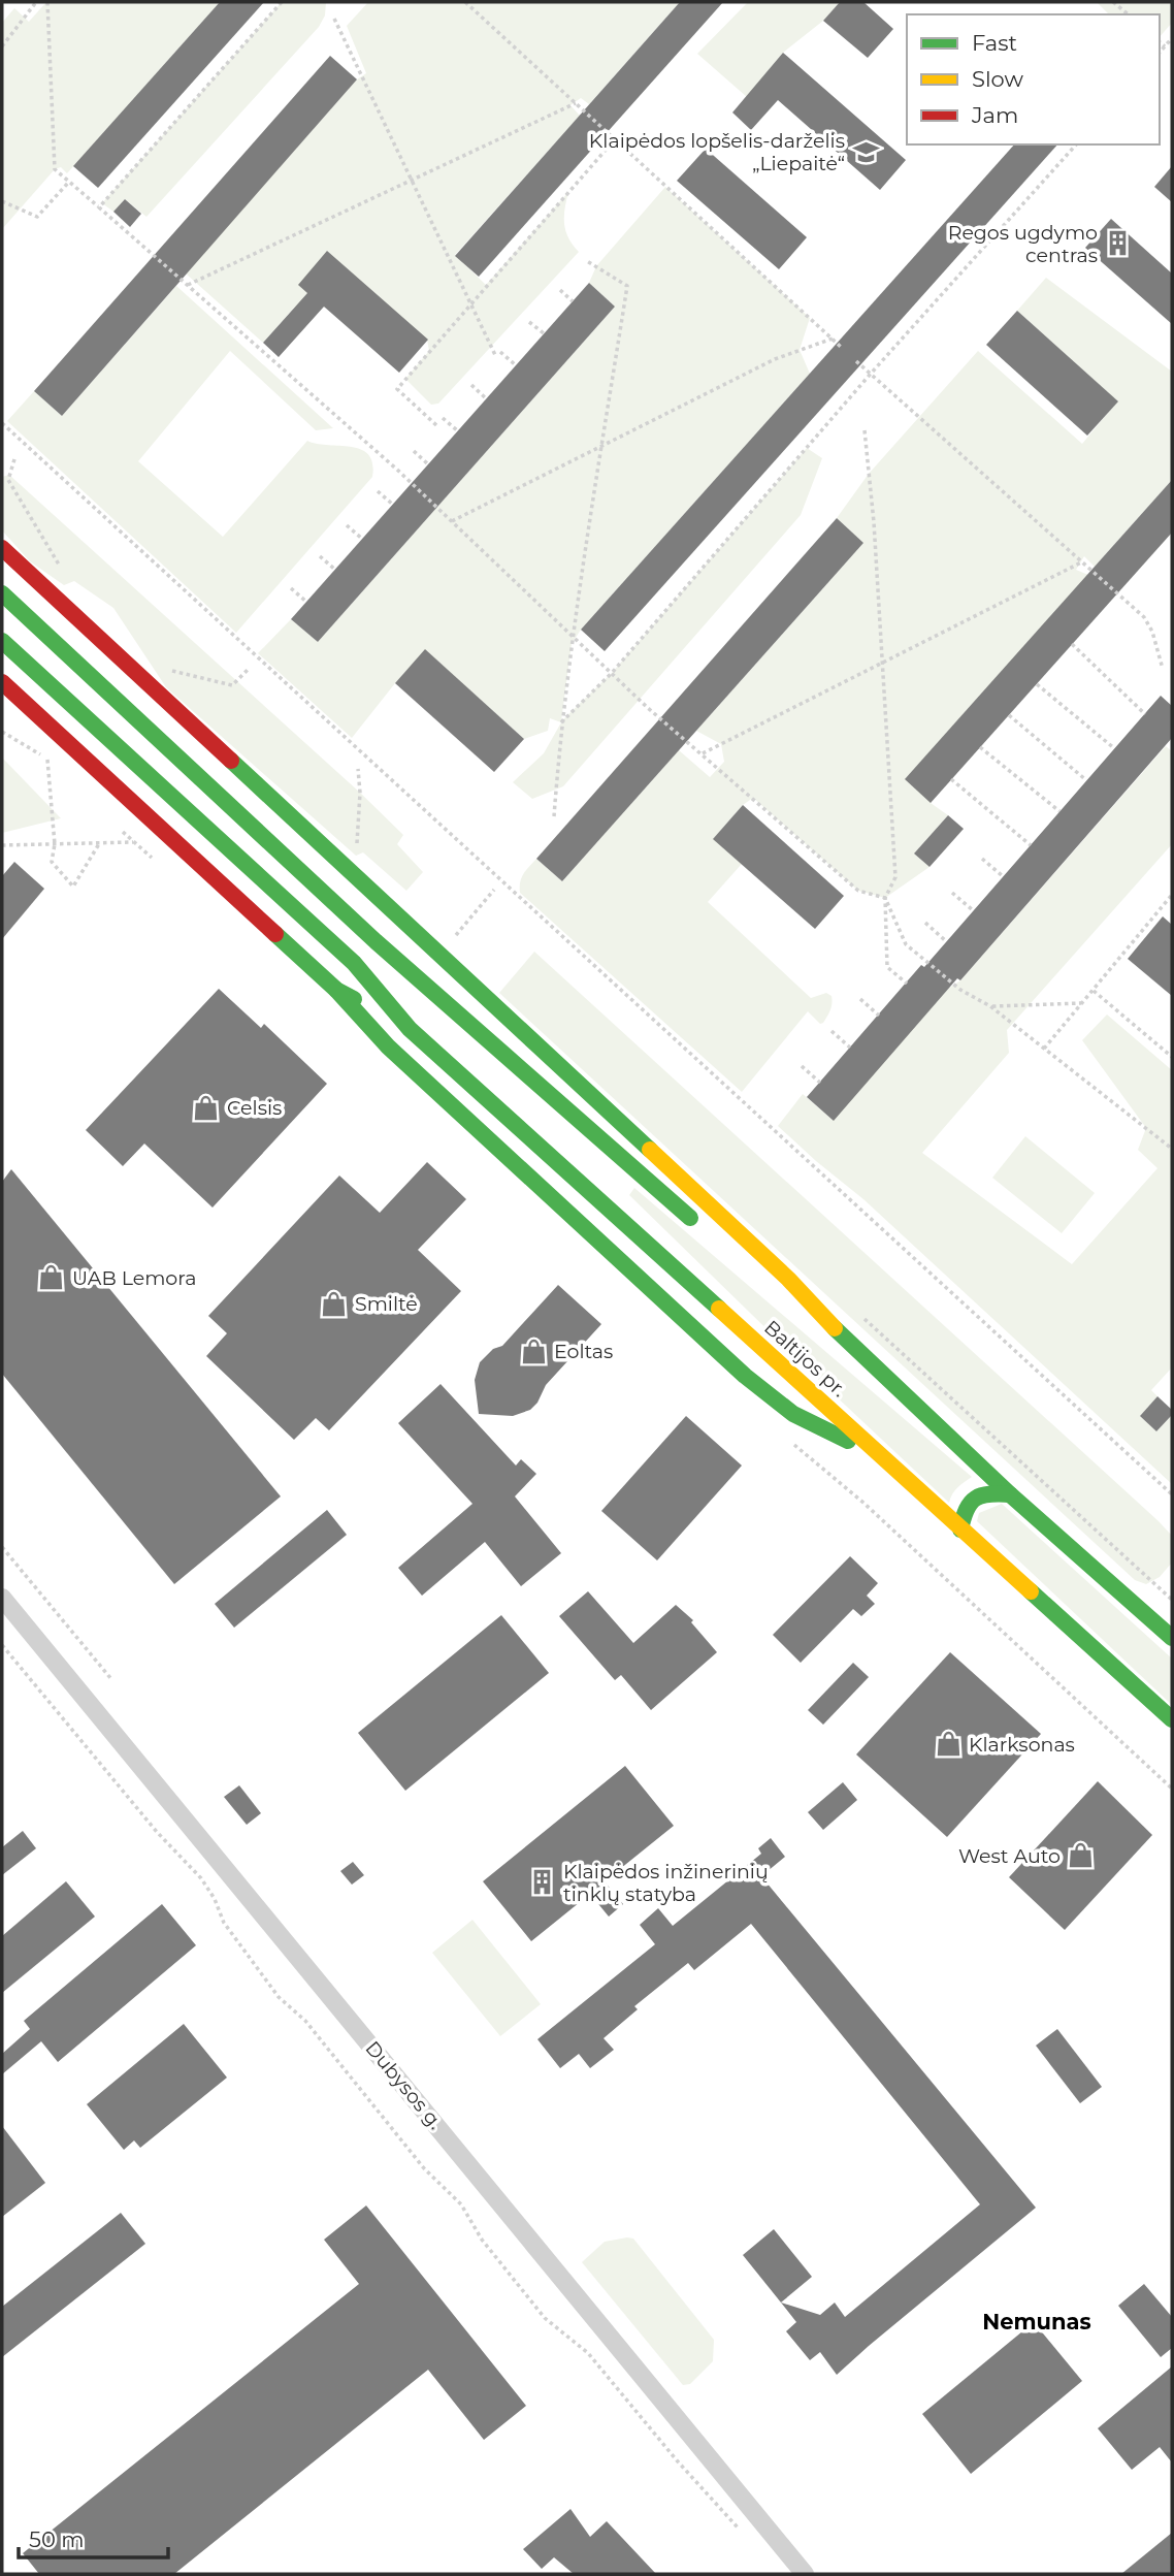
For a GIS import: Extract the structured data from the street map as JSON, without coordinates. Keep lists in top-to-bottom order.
{
  "streets": {
    "highway": ["Baltijos pr."],
    "street": ["Dubysos g."]
  },
  "districts": ["Nemunas"],
  "places": {
    "school or university": ["Klaipėdos lopšelis-darželis „Liepaitė“"],
    "building": ["Regos ugdymo centras", "Klaipėdos inžinerinių tinklų statyba"],
    "shop": [
      "Celsis",
      "UAB Lemora",
      "Smiltė",
      "Eoltas",
      "Klarksonas",
      "West Auto"
    ]
  },
  "legend": ["Fast", "Slow", "Jam"],
  "scale_bar": "50 m"
}
